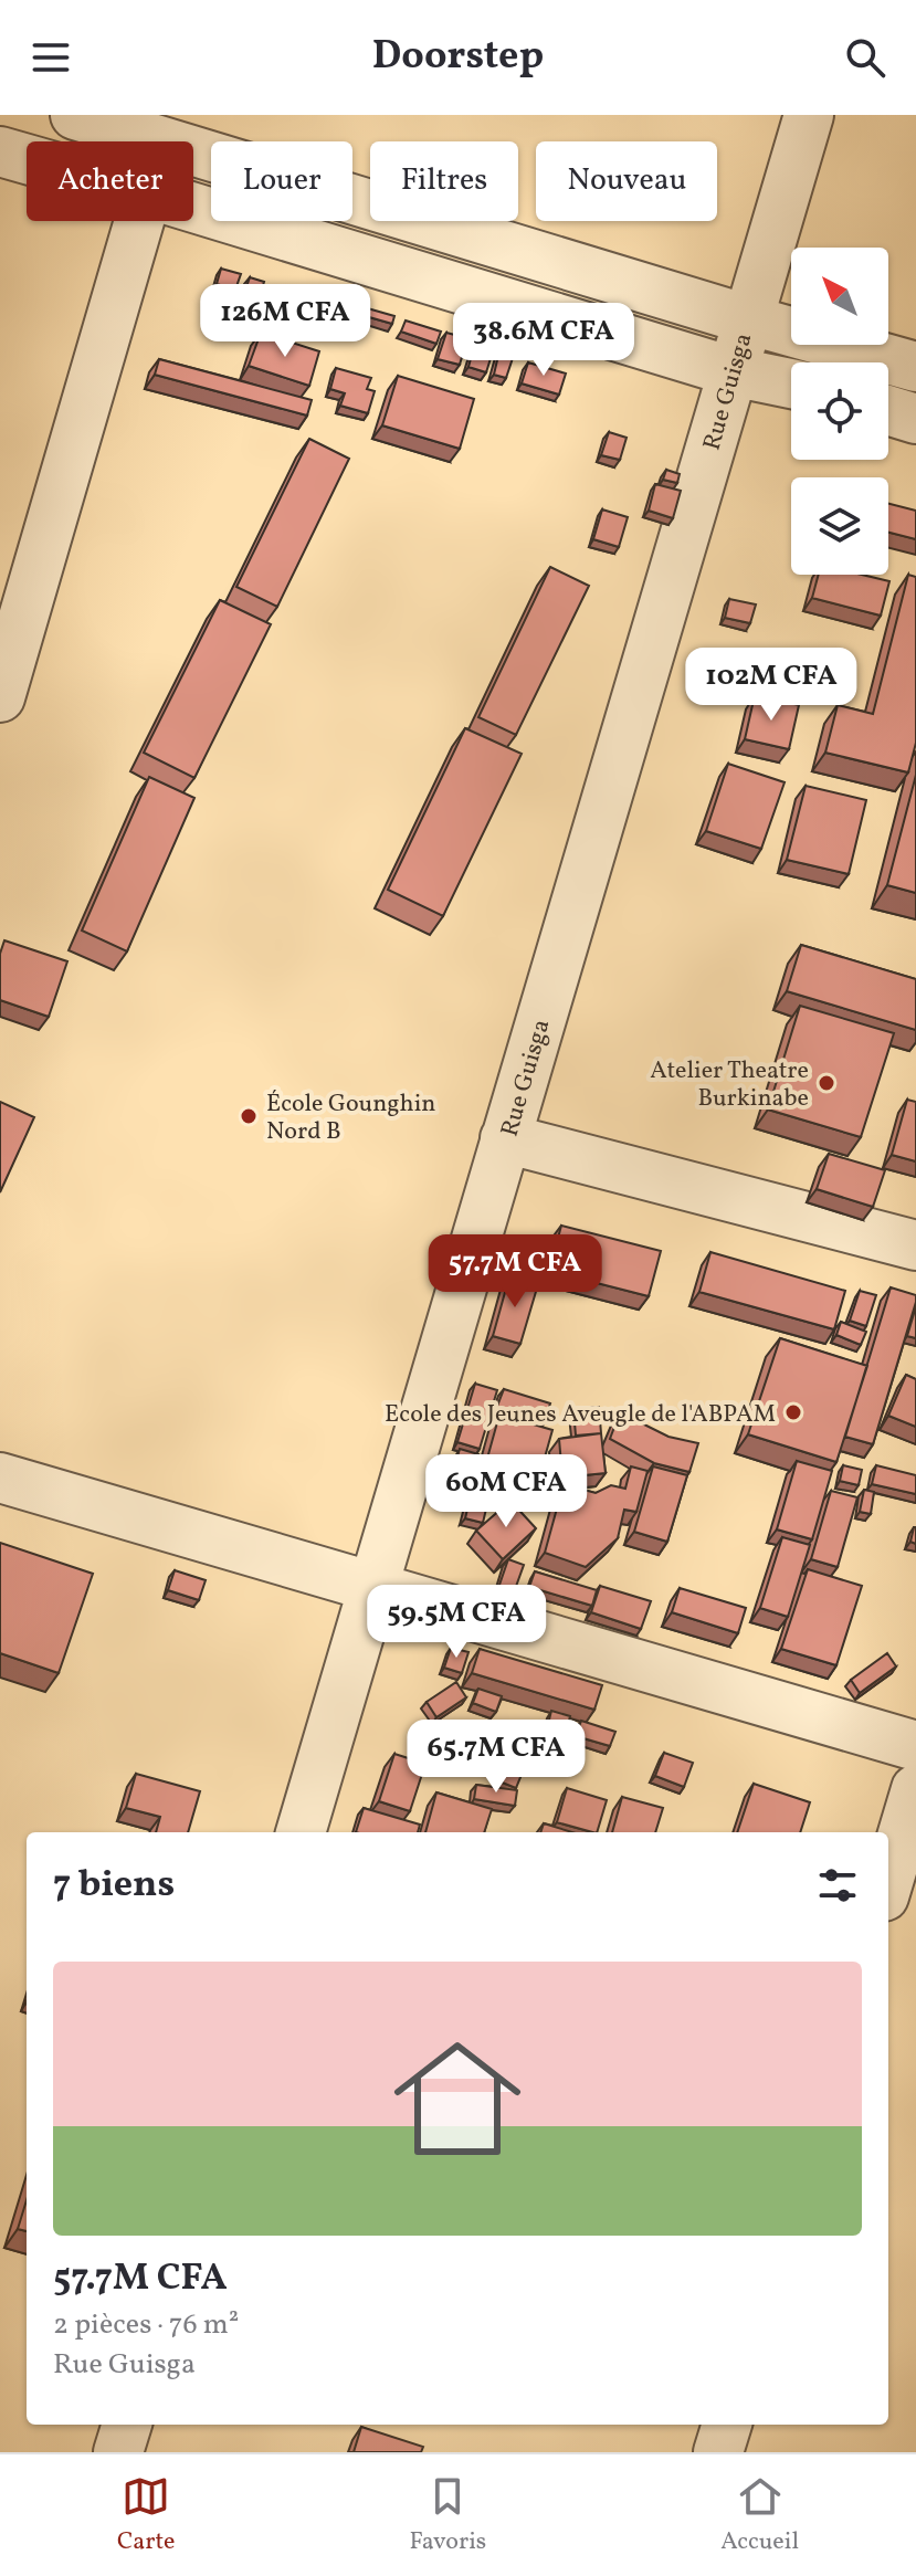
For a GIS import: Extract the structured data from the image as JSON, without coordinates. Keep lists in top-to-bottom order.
{
  "streets": {
    "street": ["Rue Guisga"]
  },
  "places": ["Atelier Theatre Burkinabe", "École Gounghin Nord B", "Ecole des Jeunes Aveugle de l'ABPAM"],
  "north": "top left",
  "page": {
    "header": "Doorstep",
    "chip": [
      "Acheter",
      "Louer",
      "Filtres",
      "Nouveau"
    ],
    "price": [
      "126M CFA",
      "38.6M CFA",
      "102M CFA",
      "57.7M CFA",
      "60M CFA",
      "59.5M CFA",
      "65.7M CFA"
    ],
    "heading": "7 biens",
    "list": [
      {
        "name": "57.7M CFA",
        "note": "2 pièces · 76 m² · Rue Guisga"
      }
    ],
    "tabs": ["Carte", "Favoris", "Accueil"]
  }
}
